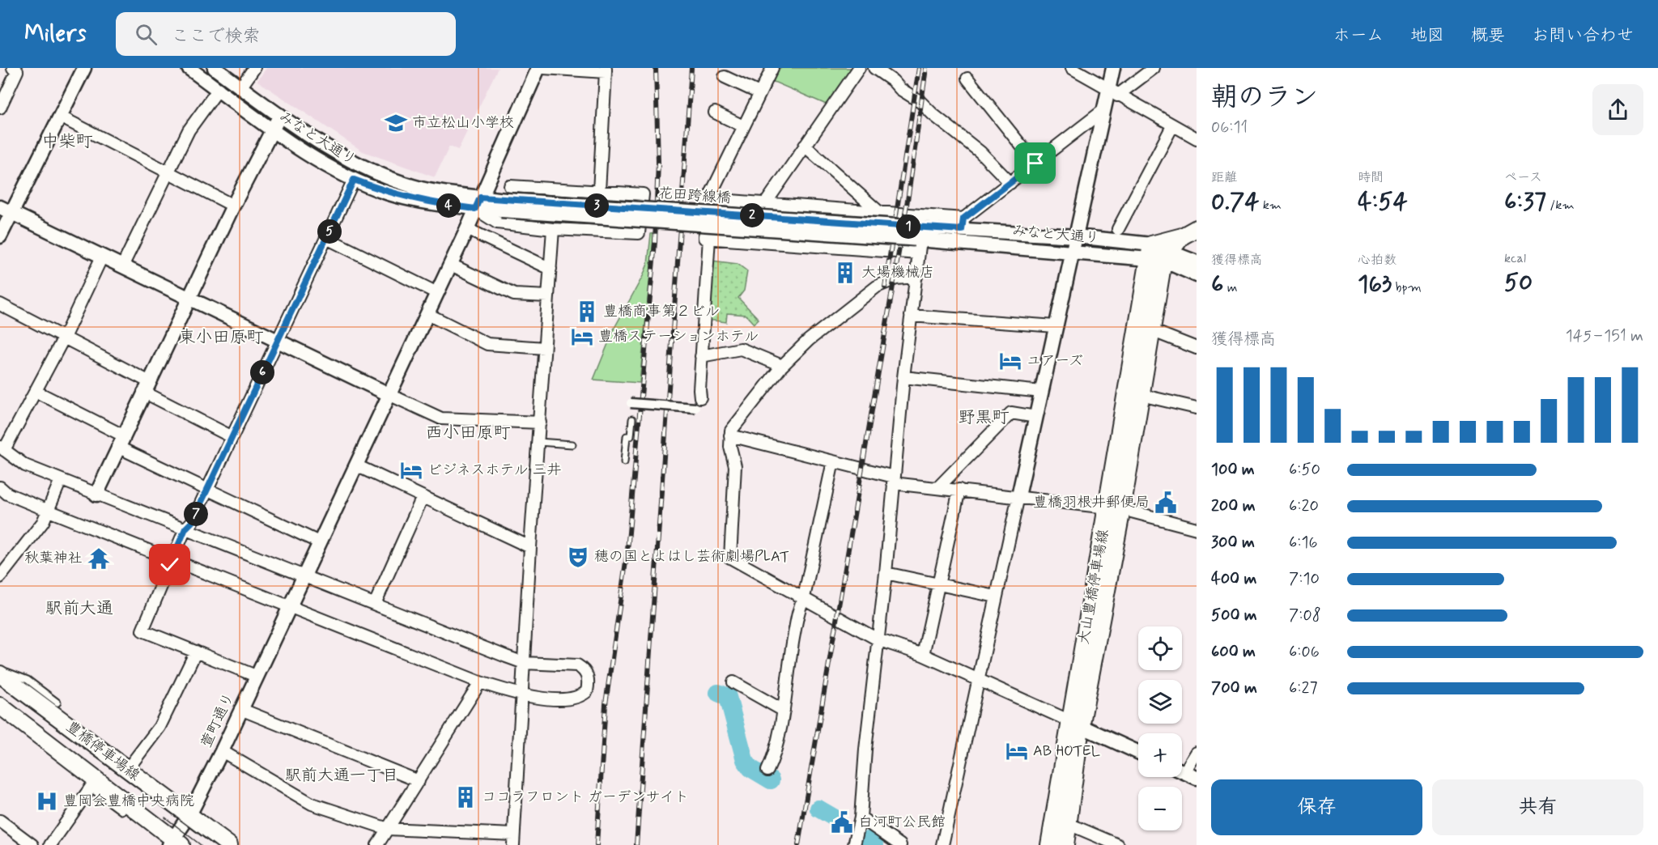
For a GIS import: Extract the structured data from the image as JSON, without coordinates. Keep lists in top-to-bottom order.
{
  "streets": {
    "main road": ["大山豊橋停車場線", "豊橋停車場線"],
    "street": ["みなと大通り", "花田跨線橋", "萱町通り"]
  },
  "crossings": [
    ["みなと大通り", "花田跨線橋"],
    ["みなと大通り", "大山豊橋停車場線"],
    ["みなと大通り", "萱町通り"],
    ["萱町通り", "豊橋停車場線"]
  ],
  "districts": [
    "中柴町",
    "東小田原町",
    "野黒町",
    "西小田原町",
    "駅前大通",
    "駅前大通一丁目"
  ],
  "places": {
    "school or university": ["市立松山小学校"],
    "building": ["大場機械店", "豊橋商事第２ビル", "ココラフロント ガーデンサイト"],
    "hotel": [
      "豊橋ステーションホテル",
      "ユアーズ",
      "ビジネスホテル 三井",
      "AB HOTEL"
    ],
    "public building": ["豊橋羽根井郵便局", "白河町公民館"],
    "theatre": ["穂の国とよはし芸術劇場PLAT"],
    "temple": ["秋葉神社"],
    "hospital": ["豊岡会豊橋中央病院"]
  },
  "page": {
    "header": "Milers",
    "search": "ここで検索",
    "nav": [
      "ホーム",
      "地図",
      "概要",
      "お問い合わせ"
    ],
    "heading": ["朝のラン", "06:11"],
    "stats": [
      ["距離", "0.74 km"],
      ["時間", "4:54"],
      ["ペース", "6:37 /km"],
      ["獲得標高", "6 m"],
      ["心拍数", "163 bpm"],
      ["kcal", "50"]
    ],
    "pins": [
      "3",
      "4",
      "2",
      "1",
      "5",
      "6",
      "7"
    ],
    "chart": ["獲得標高", "145–151 m"],
    "list": [
      {
        "name": "100 m",
        "note": "6:50"
      },
      {
        "name": "200 m",
        "note": "6:20"
      },
      {
        "name": "300 m",
        "note": "6:16"
      },
      {
        "name": "400 m",
        "note": "7:10"
      },
      {
        "name": "500 m",
        "note": "7:08"
      },
      {
        "name": "600 m",
        "note": "6:06"
      },
      {
        "name": "700 m",
        "note": "6:27"
      }
    ],
    "map_buttons": ["+", "−"],
    "buttons": ["保存", "共有"]
  }
}
